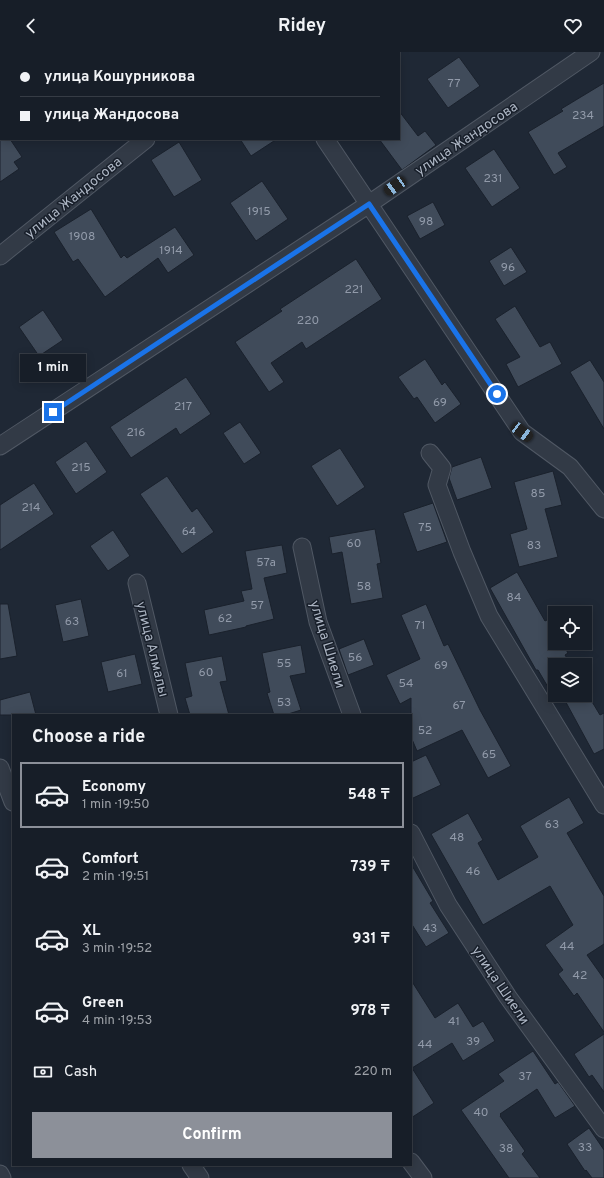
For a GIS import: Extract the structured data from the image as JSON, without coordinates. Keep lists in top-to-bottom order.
{
  "streets": {
    "street": ["улица Жандосова", "улица Шиели", "улица Алмалы"]
  },
  "house_numbers": [
    "77",
    "234",
    "231",
    "1915",
    "98",
    "1908",
    "1914",
    "96",
    "221",
    "220",
    "69",
    "217",
    "216",
    "215",
    "85",
    "214",
    "75",
    "64",
    "60",
    "83",
    "57а",
    "58",
    "84",
    "57",
    "62",
    "63",
    "71",
    "56",
    "55",
    "69",
    "60",
    "61",
    "54",
    "53",
    "67",
    "52",
    "65",
    "63",
    "48",
    "46",
    "43",
    "44",
    "42",
    "41",
    "39",
    "44",
    "37",
    "40",
    "33",
    "38"
  ],
  "page": {
    "header": "Ridey",
    "banner": ["улица Кошурникова", "улица Жандосова"],
    "bubble": "1 min",
    "heading": "Choose a ride",
    "list": [
      {
        "name": "Economy",
        "note": "1 min · 19:50",
        "value": "548 ₸"
      },
      {
        "name": "Comfort",
        "note": "2 min · 19:51",
        "value": "739 ₸"
      },
      {
        "name": "XL",
        "note": "3 min · 19:52",
        "value": "931 ₸"
      },
      {
        "name": "Green",
        "note": "4 min · 19:53",
        "value": "978 ₸"
      }
    ],
    "pay": ["Cash", "220 m"],
    "buttons": "Confirm"
  }
}
